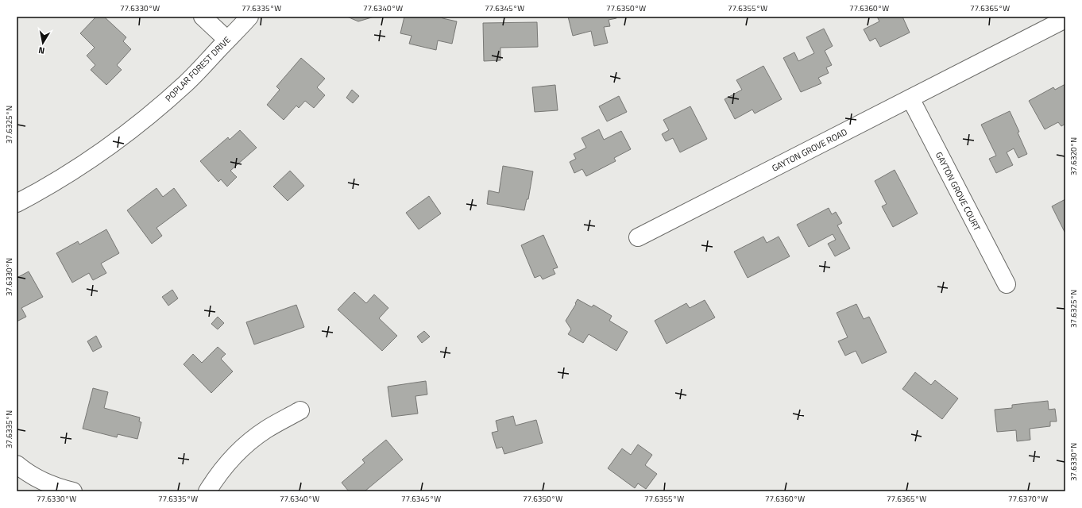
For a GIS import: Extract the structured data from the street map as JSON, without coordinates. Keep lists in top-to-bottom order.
{
  "streets": {
    "street": ["POPLAR FOREST DRIVE", "GAYTON GROVE ROAD", "GAYTON GROVE COURT"]
  },
  "crossings": [
    ["GAYTON GROVE ROAD", "GAYTON GROVE COURT"]
  ],
  "north": "bottom",
  "coordinates": [
    "77.6330°W",
    "77.6335°W",
    "77.6340°W",
    "77.6345°W",
    "77.6350°W",
    "77.6355°W",
    "77.6360°W",
    "77.6365°W",
    "37.6325°N",
    "37.6320°N",
    "37.6330°N",
    "37.6335°N",
    "77.6370°W"
  ]
}
